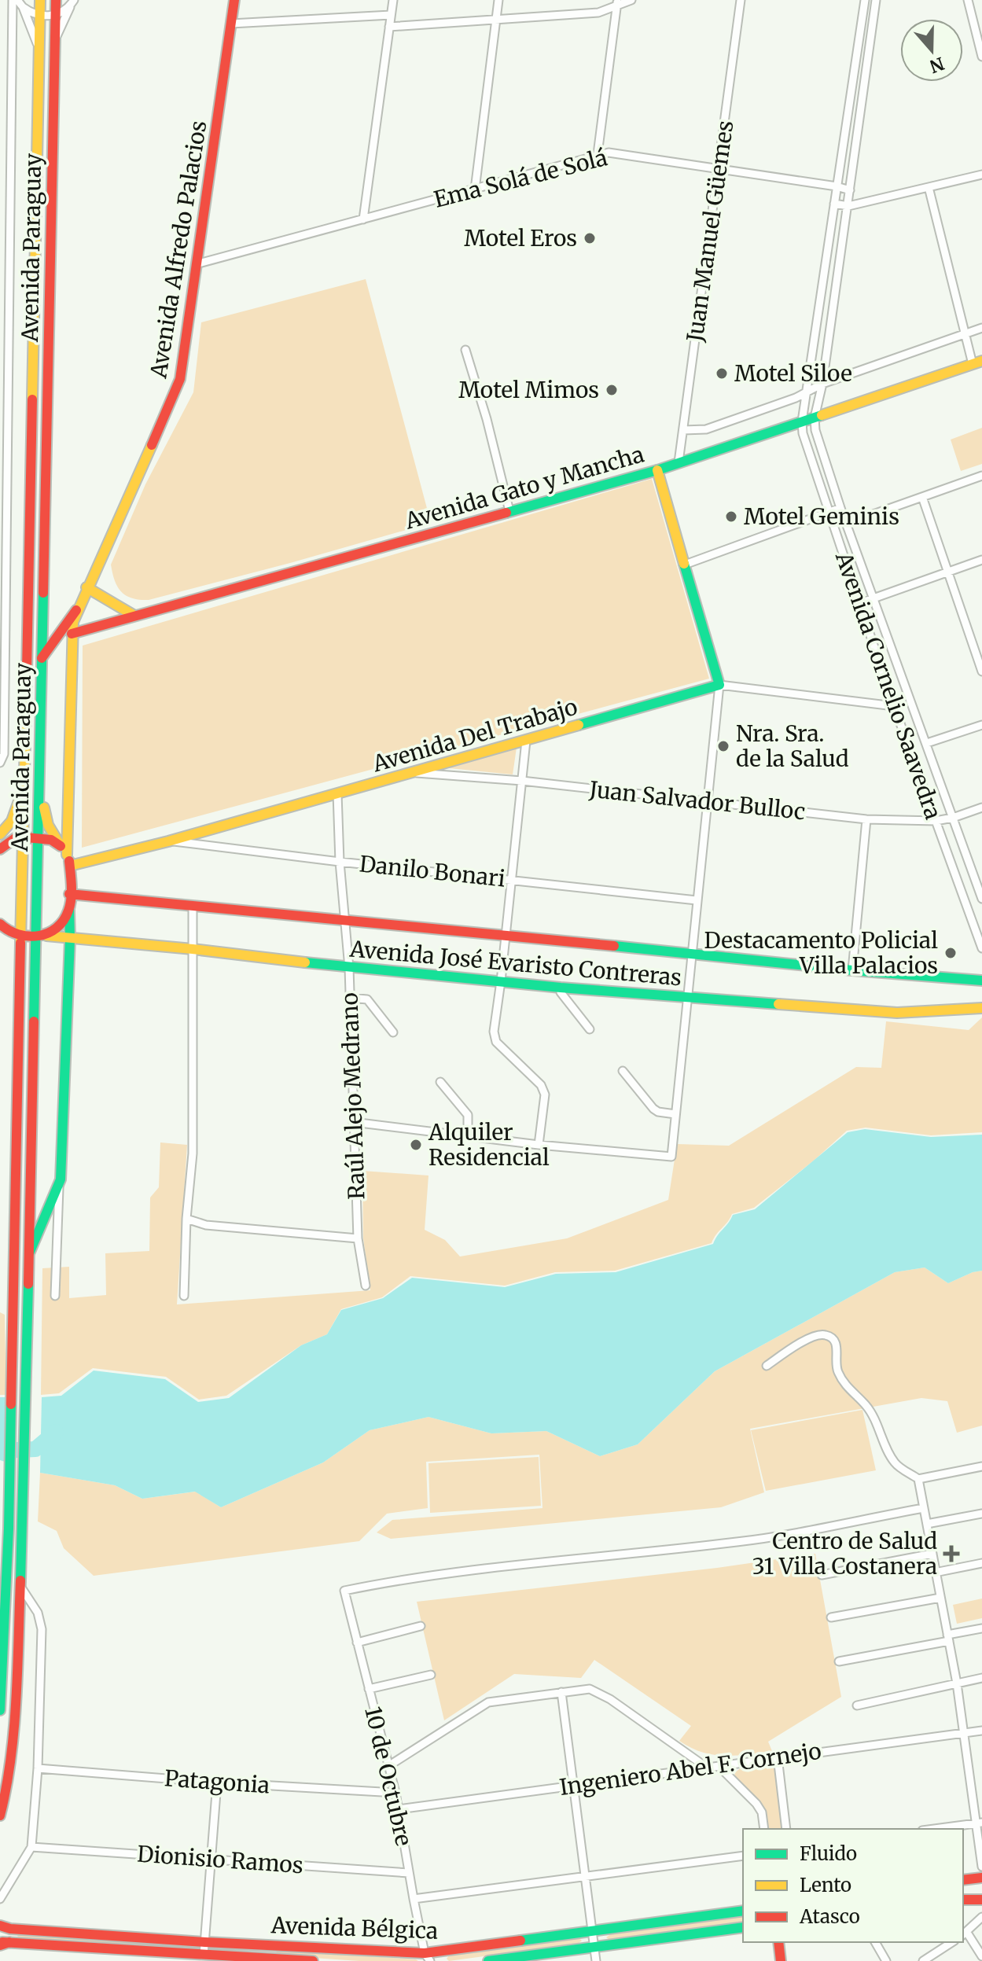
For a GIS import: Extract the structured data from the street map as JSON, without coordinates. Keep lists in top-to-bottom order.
{
  "streets": {
    "main road": [
      "Avenida Paraguay",
      "Avenida Alfredo Palacios",
      "Avenida Gato y Mancha",
      "Avenida Del Trabajo",
      "Avenida José Evaristo Contreras",
      "Avenida Bélgica"
    ],
    "street": [
      "Ema Solá de Solá",
      "Juan Manuel Güemes",
      "Avenida Cornelio Saavedra",
      "Juan Salvador Bulloc",
      "Danilo Bonari",
      "Raúl Alejo Medrano",
      "Ingeniero Abel F. Cornejo",
      "10 de Octubre",
      "Patagonia",
      "Dionisio Ramos"
    ]
  },
  "crossings": [
    ["Ema Solá de Solá", "Juan Manuel Güemes"],
    ["Ema Solá de Solá", "Avenida Alfredo Palacios"],
    ["Juan Manuel Güemes", "Avenida Gato y Mancha"],
    ["Avenida Paraguay", "Avenida José Evaristo Contreras"],
    ["Avenida Alfredo Palacios", "Avenida Gato y Mancha"],
    ["Avenida Gato y Mancha", "Avenida Cornelio Saavedra"],
    ["Avenida Cornelio Saavedra", "Avenida Del Trabajo"],
    ["Avenida Cornelio Saavedra", "Juan Salvador Bulloc"],
    ["Avenida Del Trabajo", "Juan Salvador Bulloc"],
    ["Avenida Del Trabajo", "Danilo Bonari"],
    ["Avenida Del Trabajo", "Raúl Alejo Medrano"],
    ["Danilo Bonari", "Raúl Alejo Medrano"],
    ["Avenida José Evaristo Contreras", "Raúl Alejo Medrano"],
    ["Ingeniero Abel F. Cornejo", "10 de Octubre"],
    ["10 de Octubre", "Patagonia"],
    ["10 de Octubre", "Dionisio Ramos"],
    ["10 de Octubre", "Avenida Bélgica"]
  ],
  "places": {
    "other": [
      "Motel Eros",
      "Motel Siloe",
      "Motel Mimos",
      "Motel Geminis",
      "Nra. Sra. de la Salud",
      "Destacamento Policial Villa Palacios",
      "Alquiler Residencial"
    ],
    "health": ["Centro de Salud 31 Villa Costanera"]
  },
  "legend": ["Fluido", "Lento", "Atasco"],
  "north": "bottom"
}
